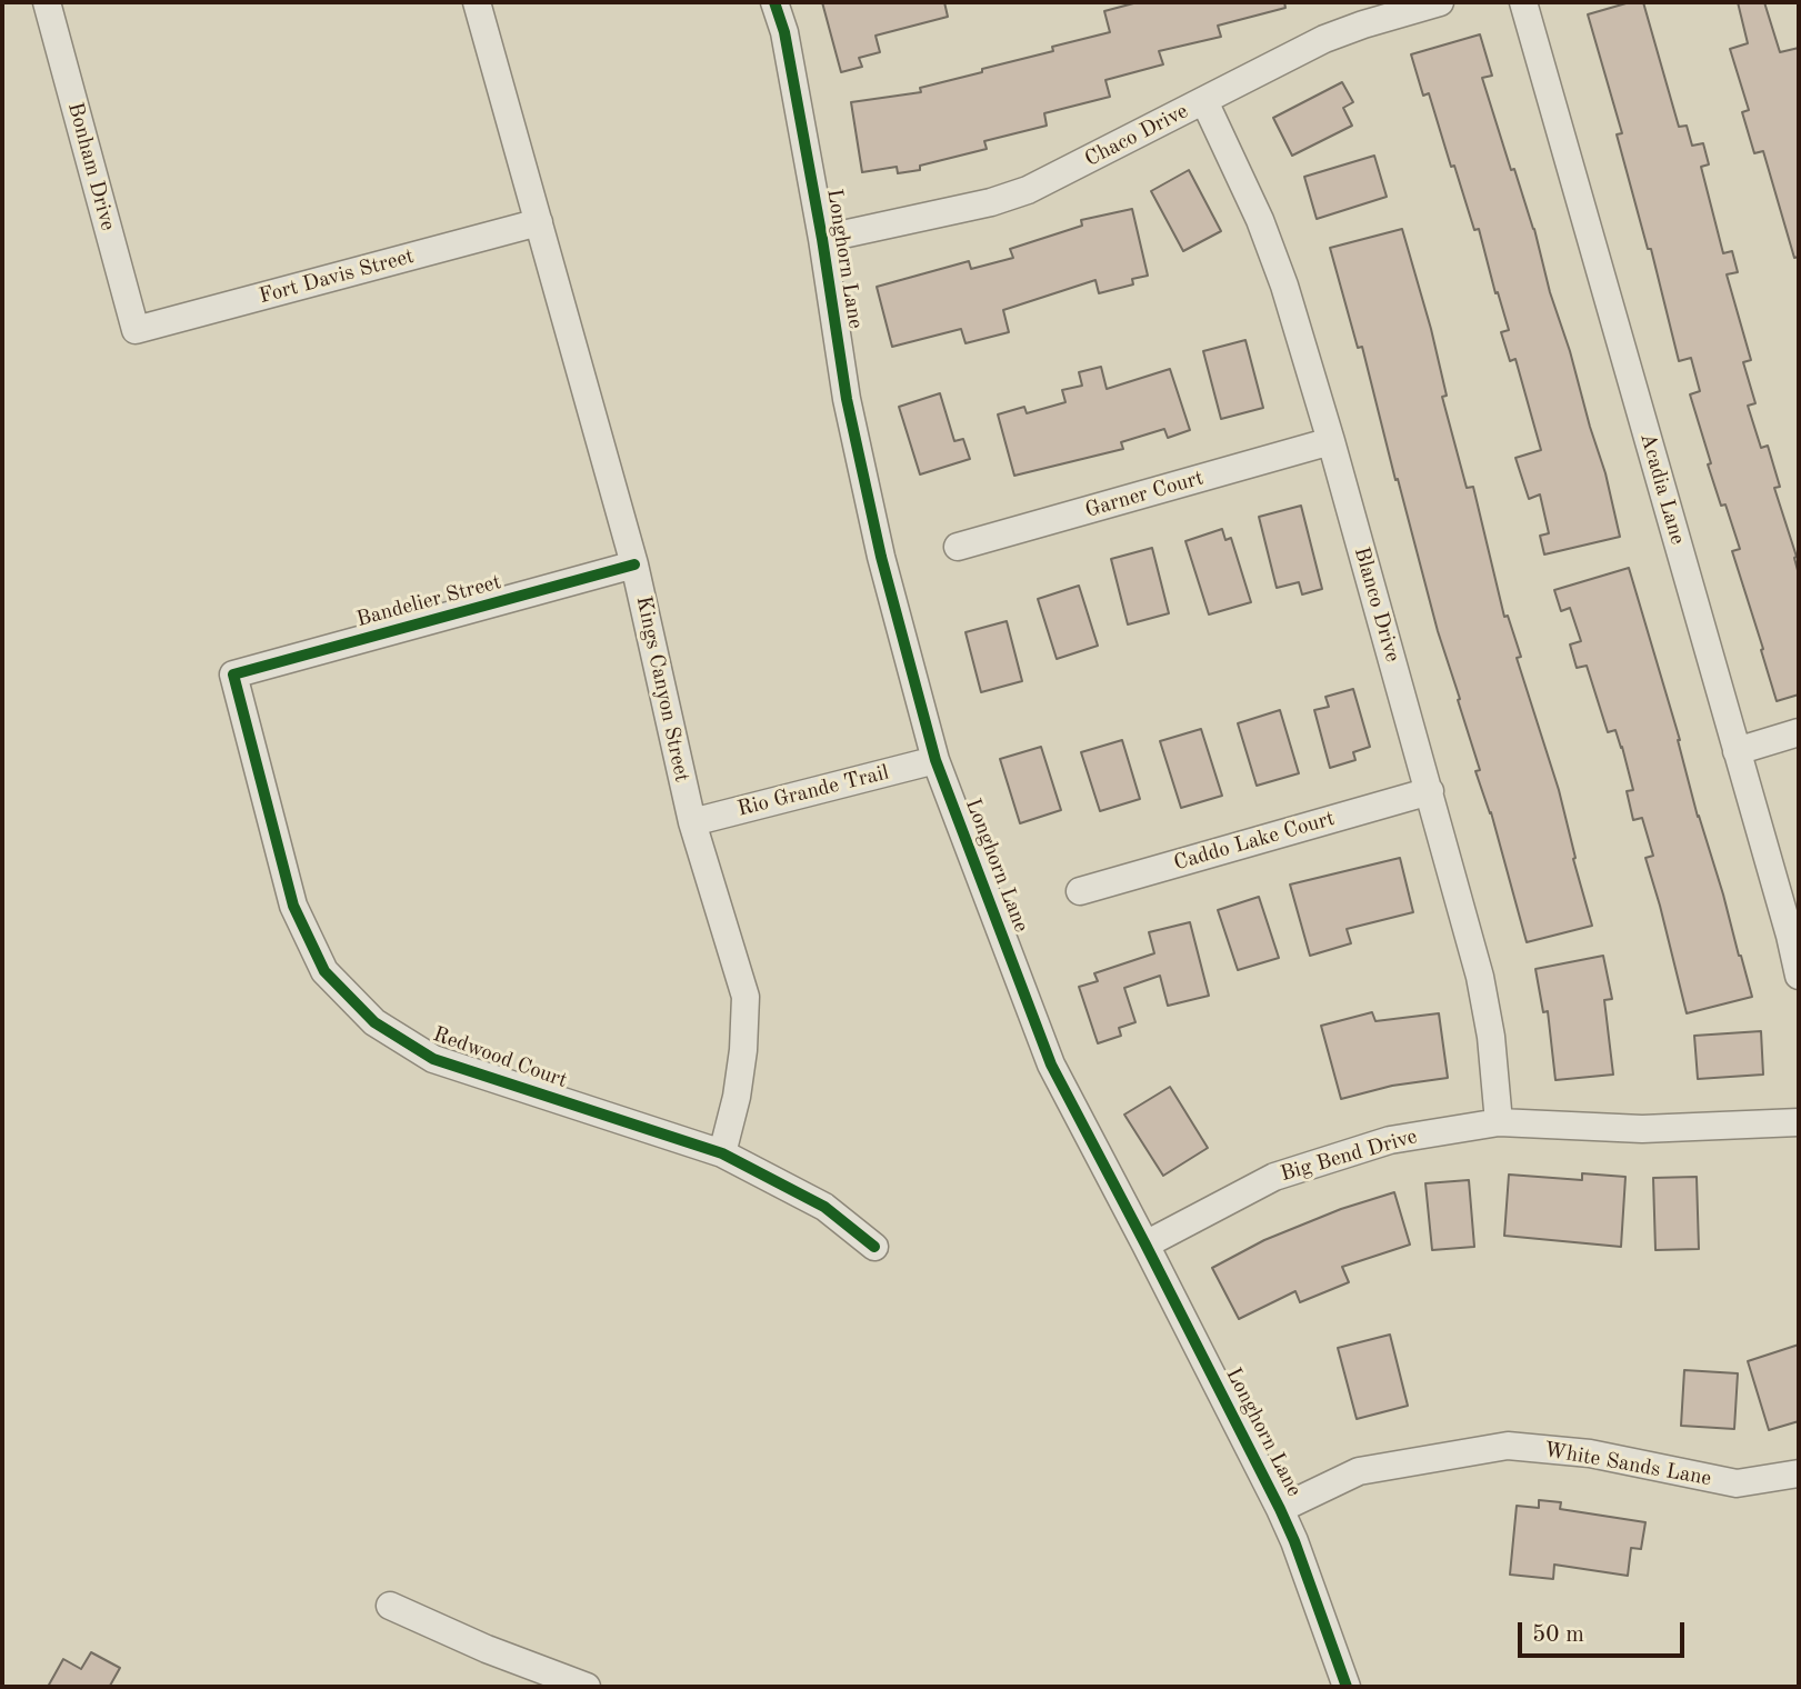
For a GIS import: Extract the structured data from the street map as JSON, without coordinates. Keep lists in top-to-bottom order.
{
  "streets": {
    "street": [
      "Chaco Drive",
      "Bonham Drive",
      "Longhorn Lane",
      "Fort Davis Street",
      "Acadia Lane",
      "Garner Court",
      "Bandelier Street",
      "Blanco Drive",
      "Kings Canyon Street",
      "Rio Grande Trail",
      "Caddo Lake Court",
      "Redwood Court",
      "Big Bend Drive",
      "White Sands Lane"
    ]
  },
  "crossings": [
    ["Chaco Drive", "Longhorn Lane"],
    ["Chaco Drive", "Blanco Drive"],
    ["Bonham Drive", "Fort Davis Street"],
    ["Longhorn Lane", "Rio Grande Trail"],
    ["Longhorn Lane", "Big Bend Drive"],
    ["Longhorn Lane", "White Sands Lane"],
    ["Fort Davis Street", "Kings Canyon Street"],
    ["Garner Court", "Blanco Drive"],
    ["Bandelier Street", "Kings Canyon Street"],
    ["Bandelier Street", "Redwood Court"],
    ["Blanco Drive", "Caddo Lake Court"],
    ["Blanco Drive", "Big Bend Drive"],
    ["Kings Canyon Street", "Rio Grande Trail"],
    ["Kings Canyon Street", "Redwood Court"]
  ],
  "scale_bar": "50 m"
}
